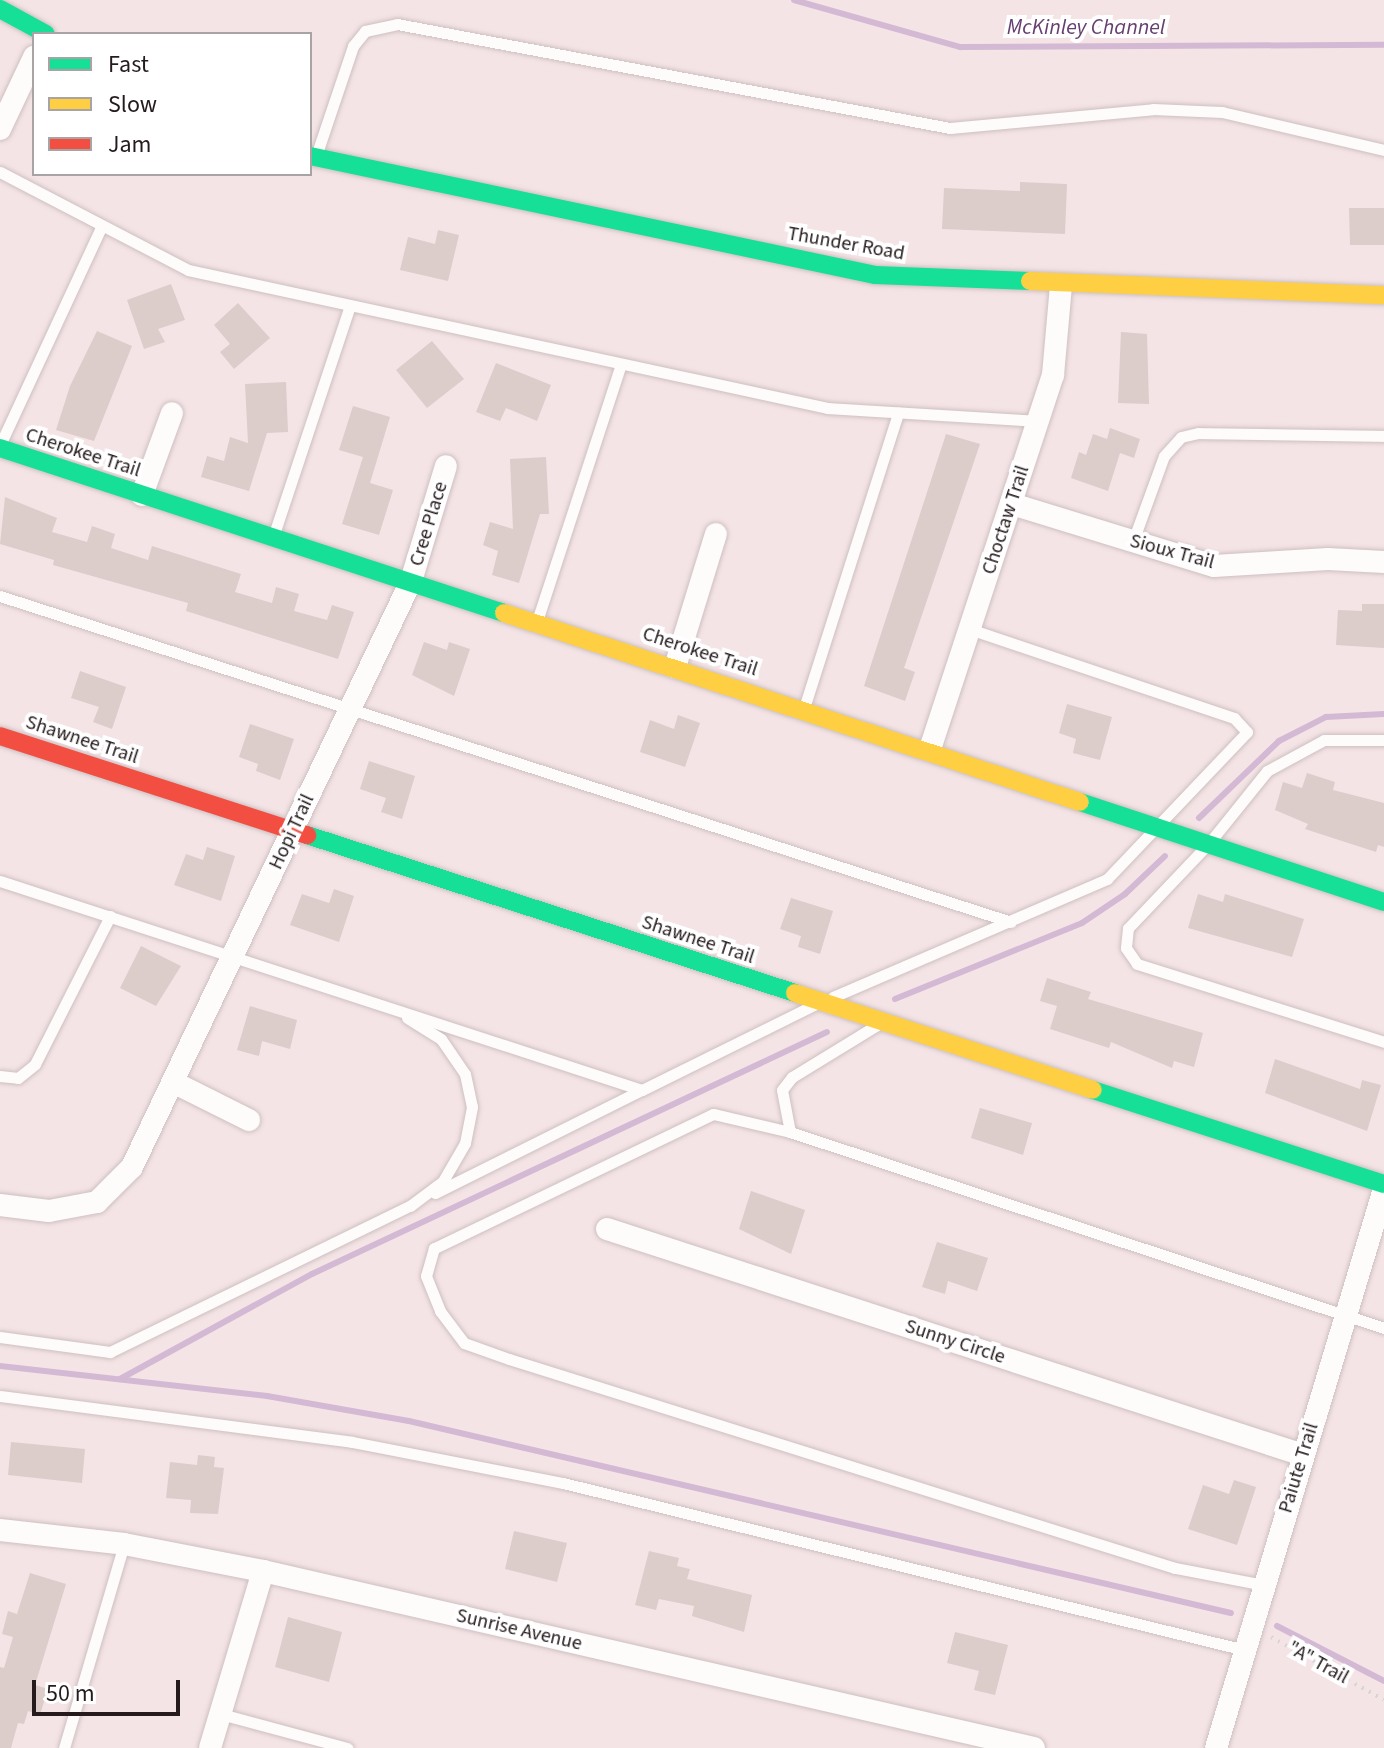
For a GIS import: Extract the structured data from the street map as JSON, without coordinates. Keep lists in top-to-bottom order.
{
  "streets": {
    "street": [
      "Thunder Road",
      "Cherokee Trail",
      "Choctaw Trail",
      "Cree Place",
      "Sioux Trail",
      "Shawnee Trail",
      "Hopi Trail",
      "Sunny Circle",
      "Paiute Trail",
      "Sunrise Avenue"
    ],
    "path": ["\"A\" Trail"]
  },
  "crossings": [
    ["Thunder Road", "Choctaw Trail"],
    ["Cherokee Trail", "Choctaw Trail"],
    ["Cherokee Trail", "Cree Place"],
    ["Cherokee Trail", "Hopi Trail"],
    ["Choctaw Trail", "Sioux Trail"],
    ["Cree Place", "Hopi Trail"],
    ["Shawnee Trail", "Hopi Trail"],
    ["Shawnee Trail", "Paiute Trail"],
    ["Sunny Circle", "Paiute Trail"],
    ["Paiute Trail", "\"A\" Trail"]
  ],
  "water": ["McKinley Channel"],
  "legend": ["Fast", "Slow", "Jam"],
  "scale_bar": "50 m"
}
